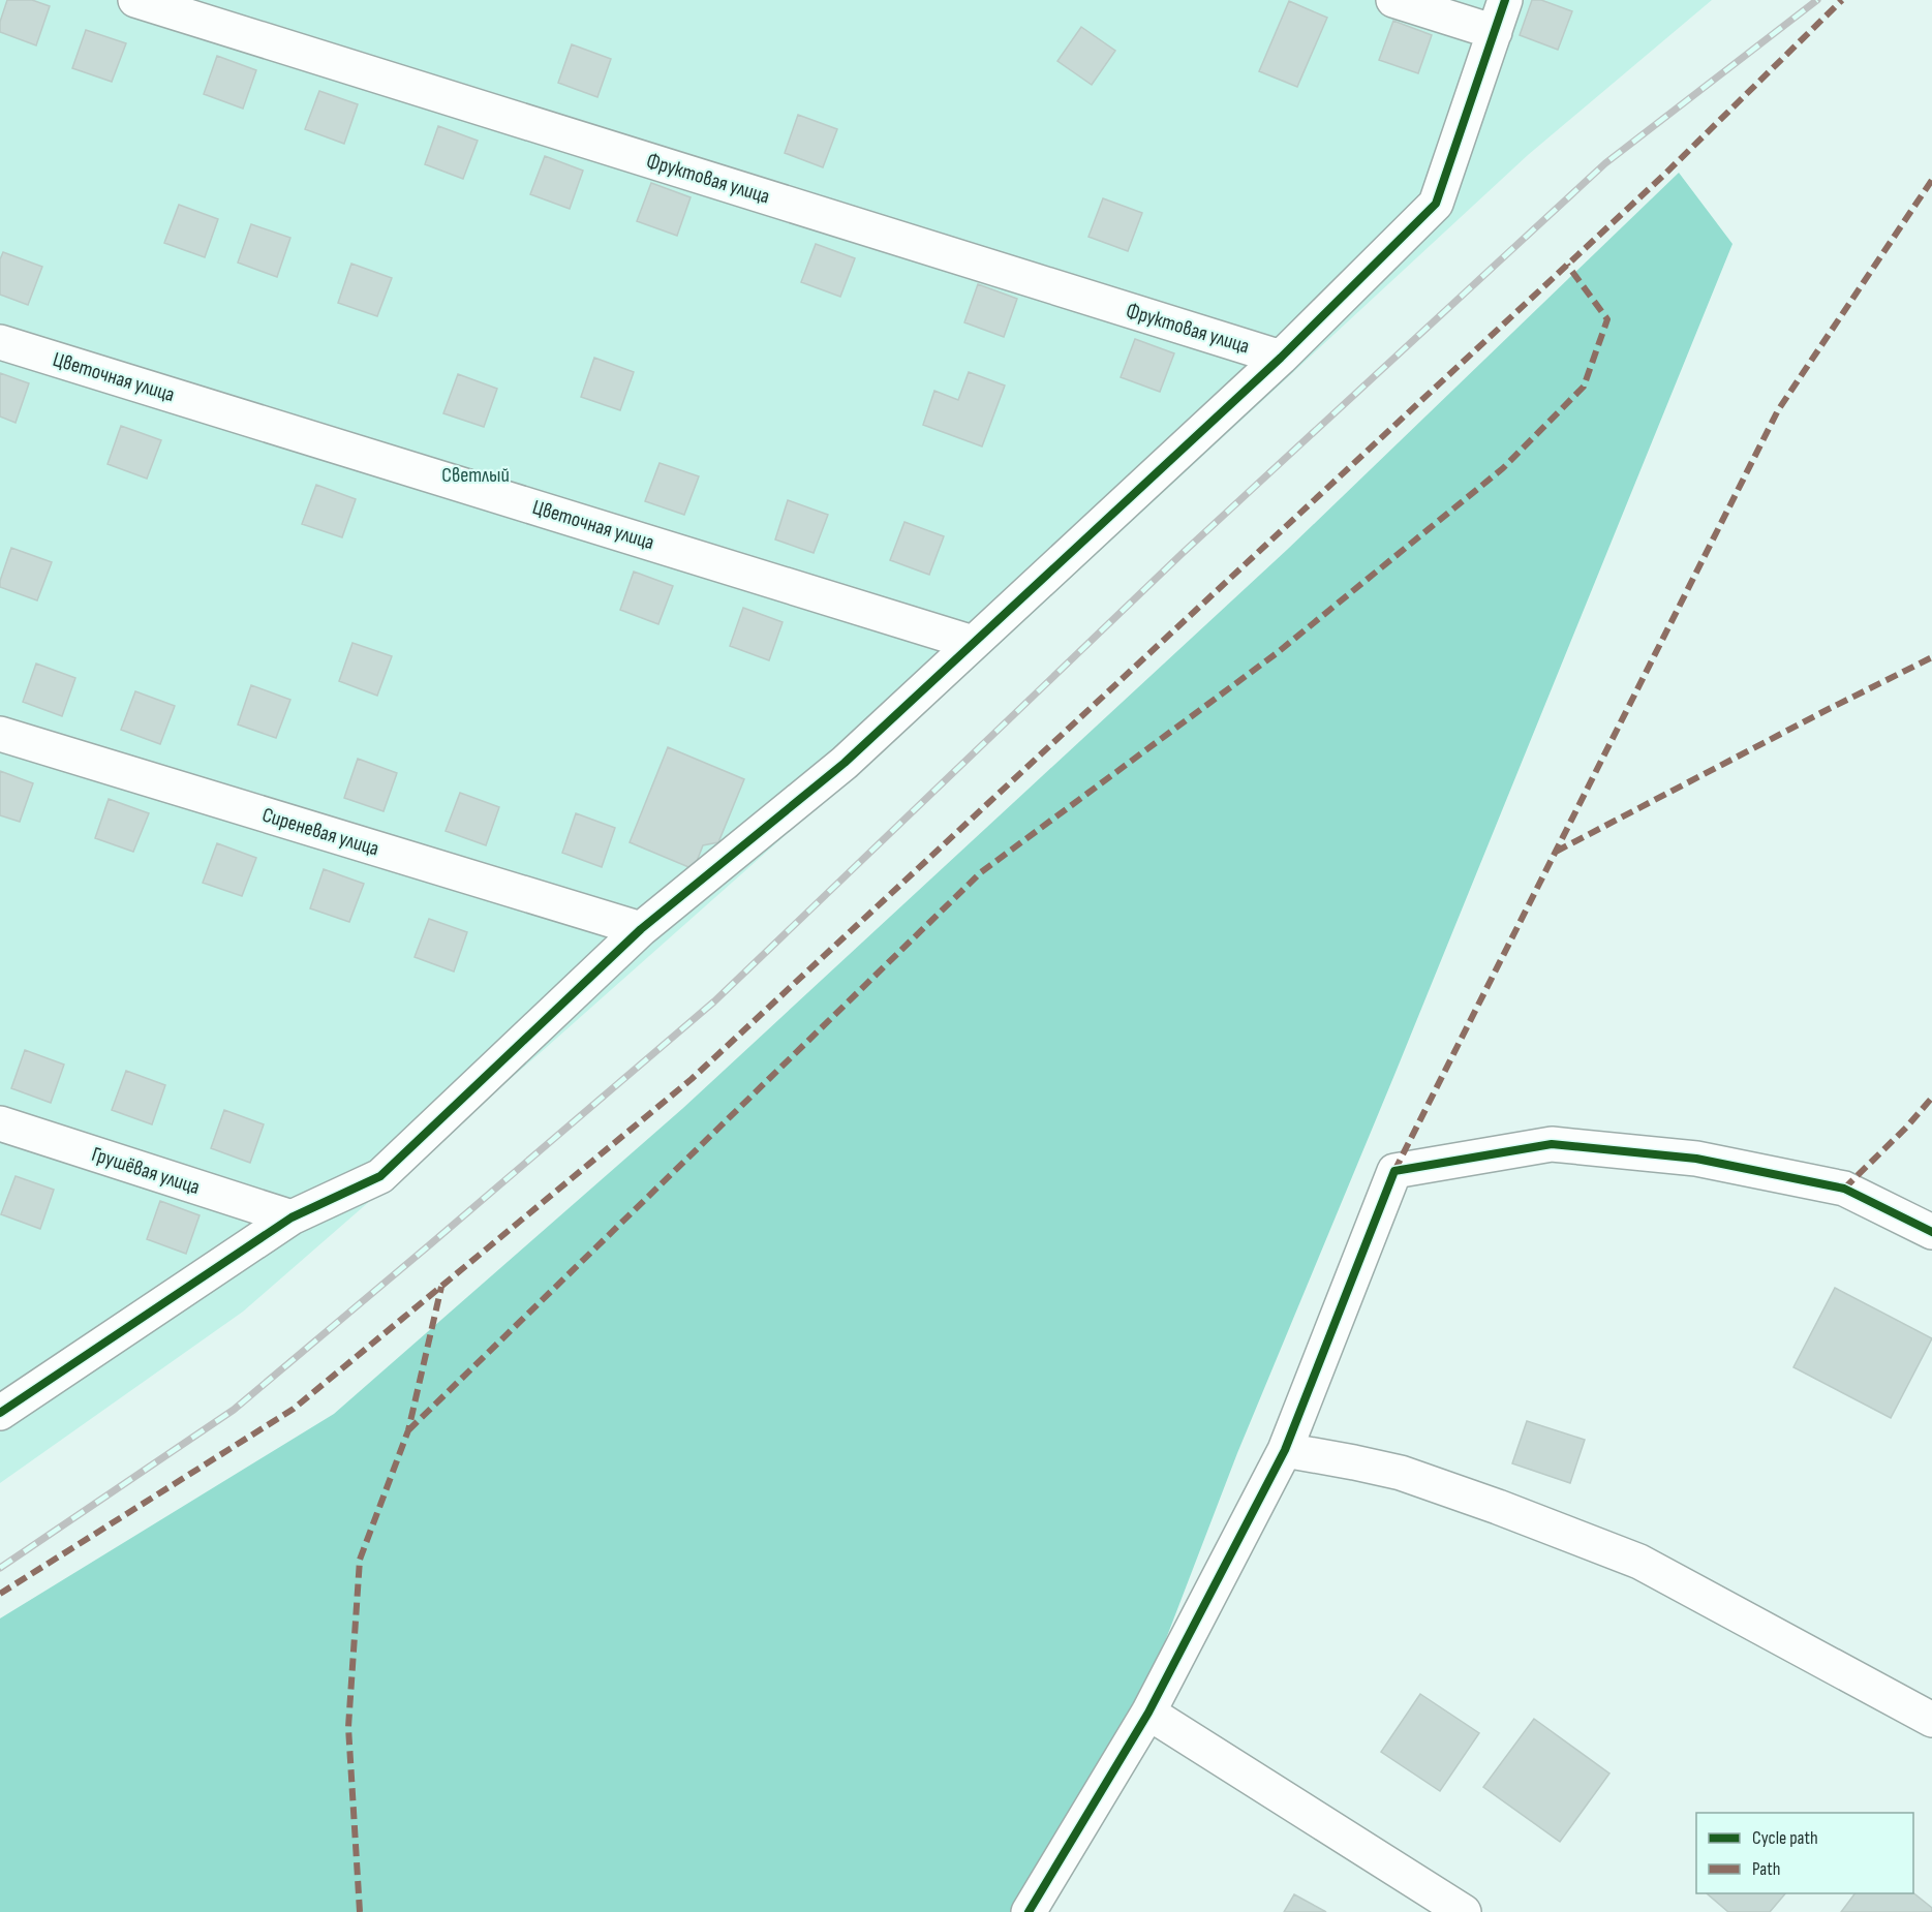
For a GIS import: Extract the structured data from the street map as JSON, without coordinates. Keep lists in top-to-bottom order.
{
  "streets": {
    "street": [
      "Фруктовая улица",
      "Цветочная улица",
      "Сиреневая улица",
      "Грушёвая улица"
    ]
  },
  "parks": ["Светлый"],
  "legend": ["Cycle path", "Path"]
}
